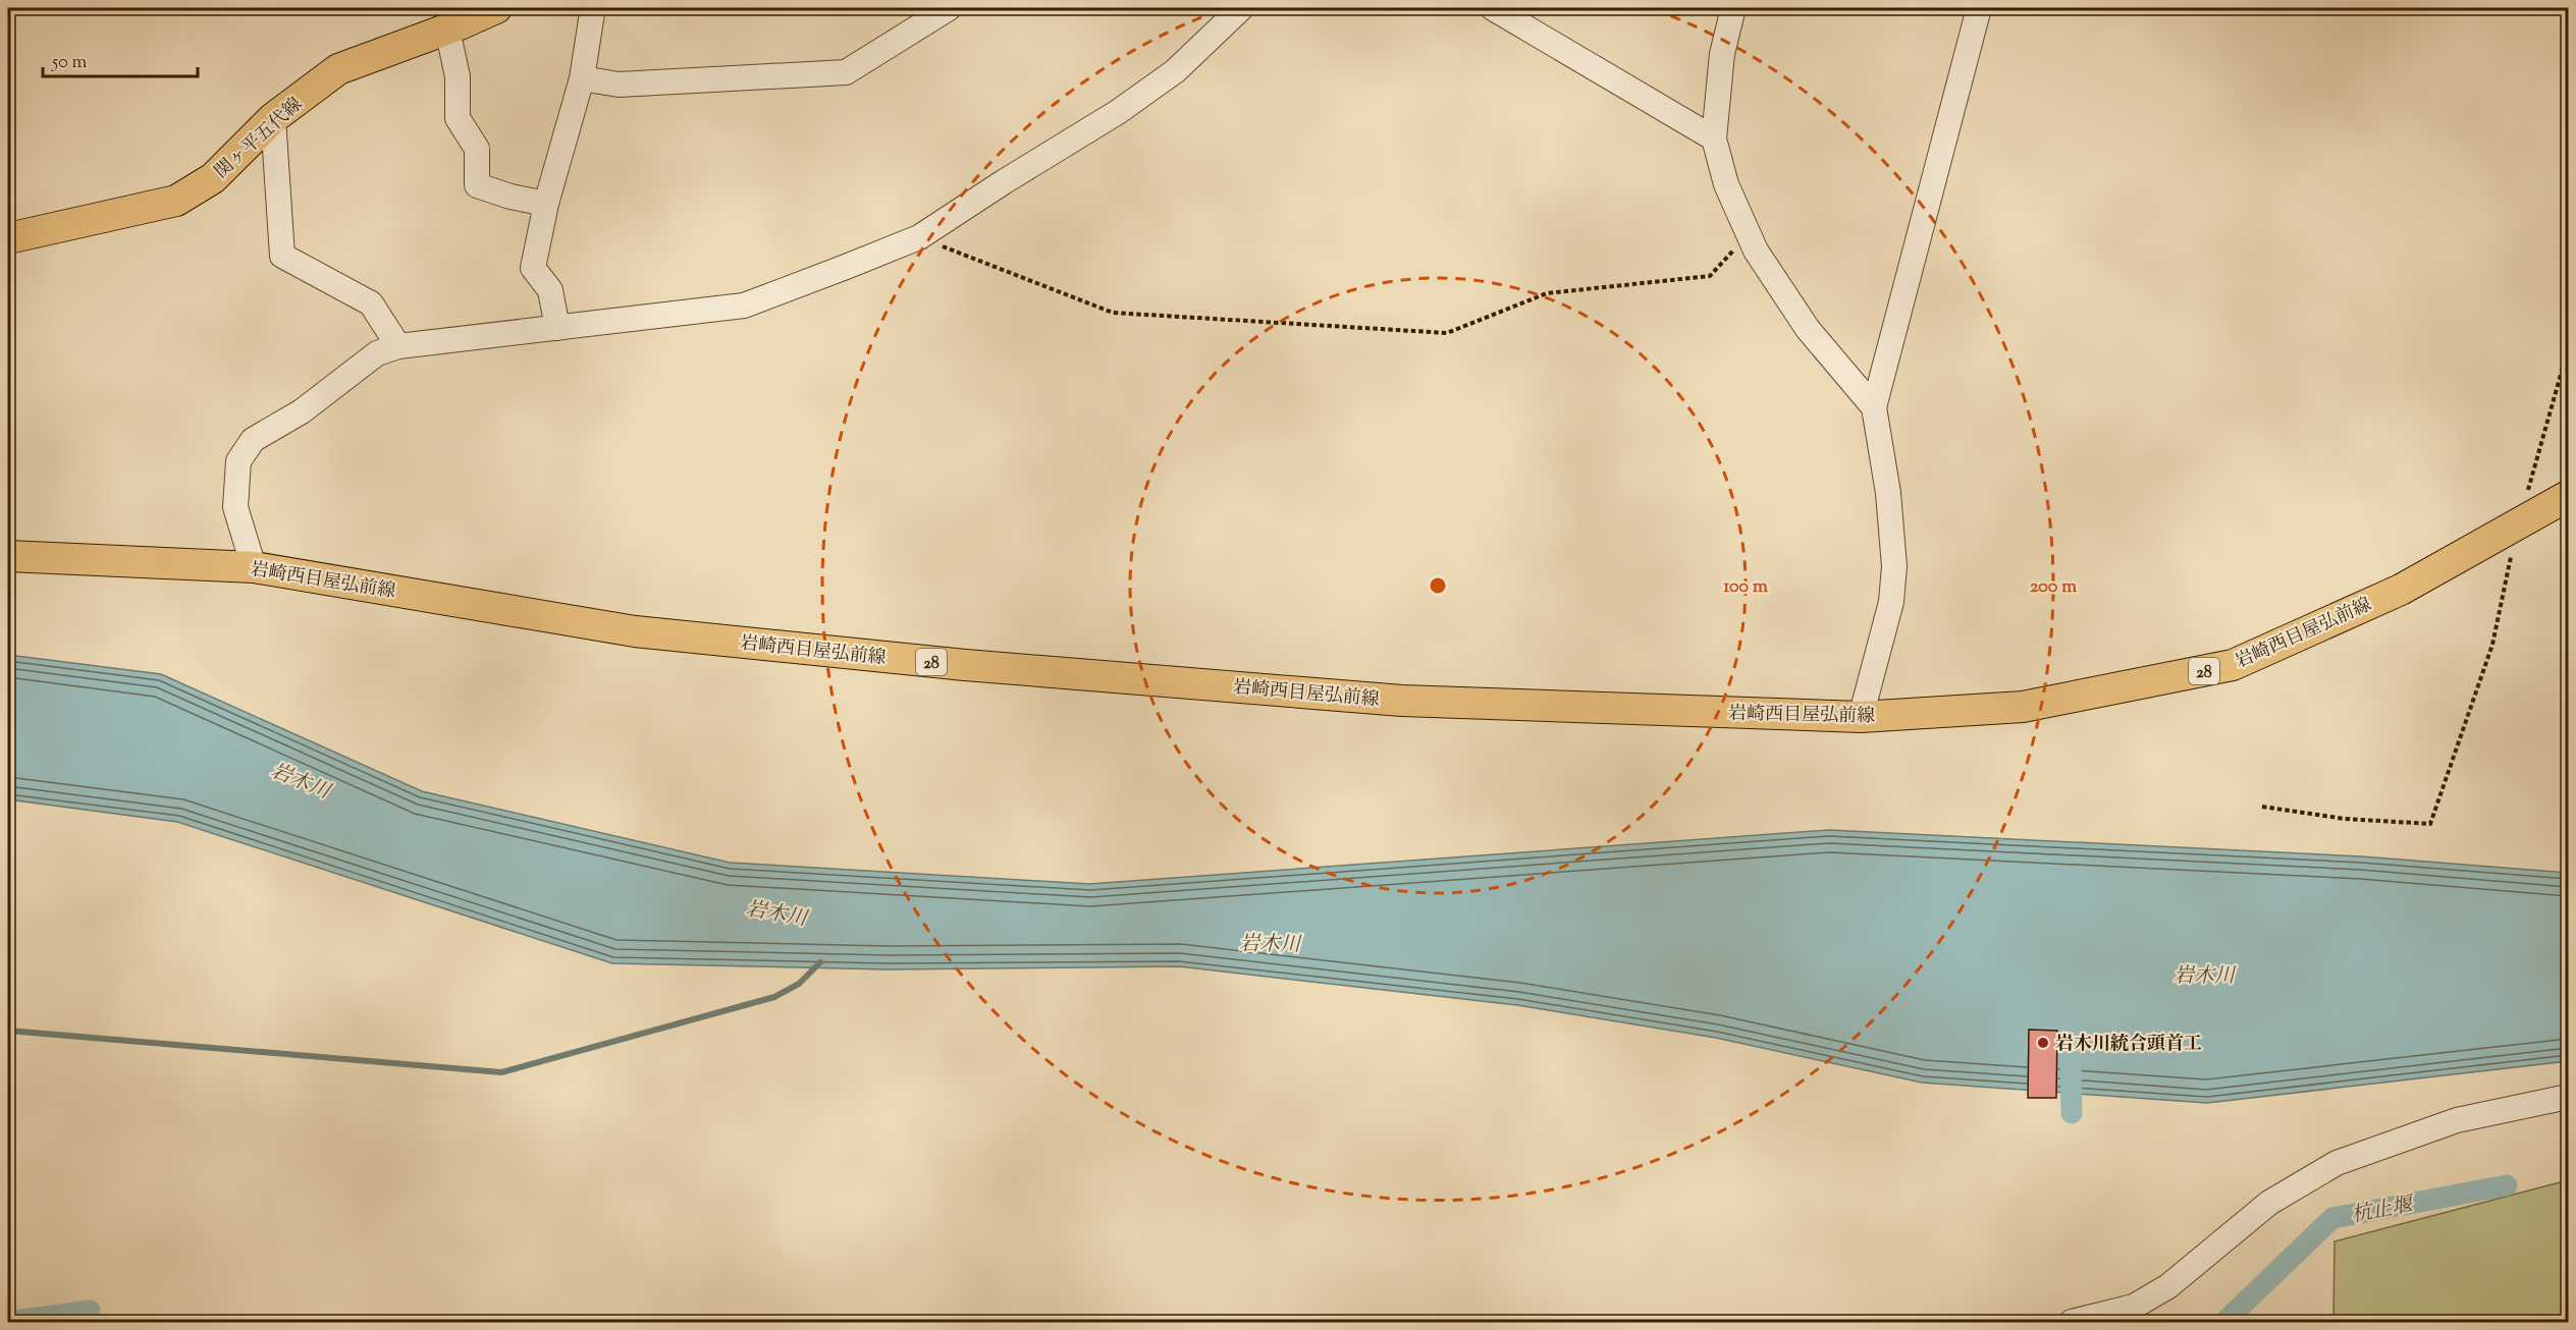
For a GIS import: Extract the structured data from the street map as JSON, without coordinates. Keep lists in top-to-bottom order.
{
  "streets": {
    "main road": ["関ヶ平五代線", "岩崎西目屋弘前線", "28"]
  },
  "water": ["岩木川", "杭止堰"],
  "places": ["岩木川統合頭首工"],
  "scale_bar": "50 m",
  "rings": ["100 m", "200 m"]
}
